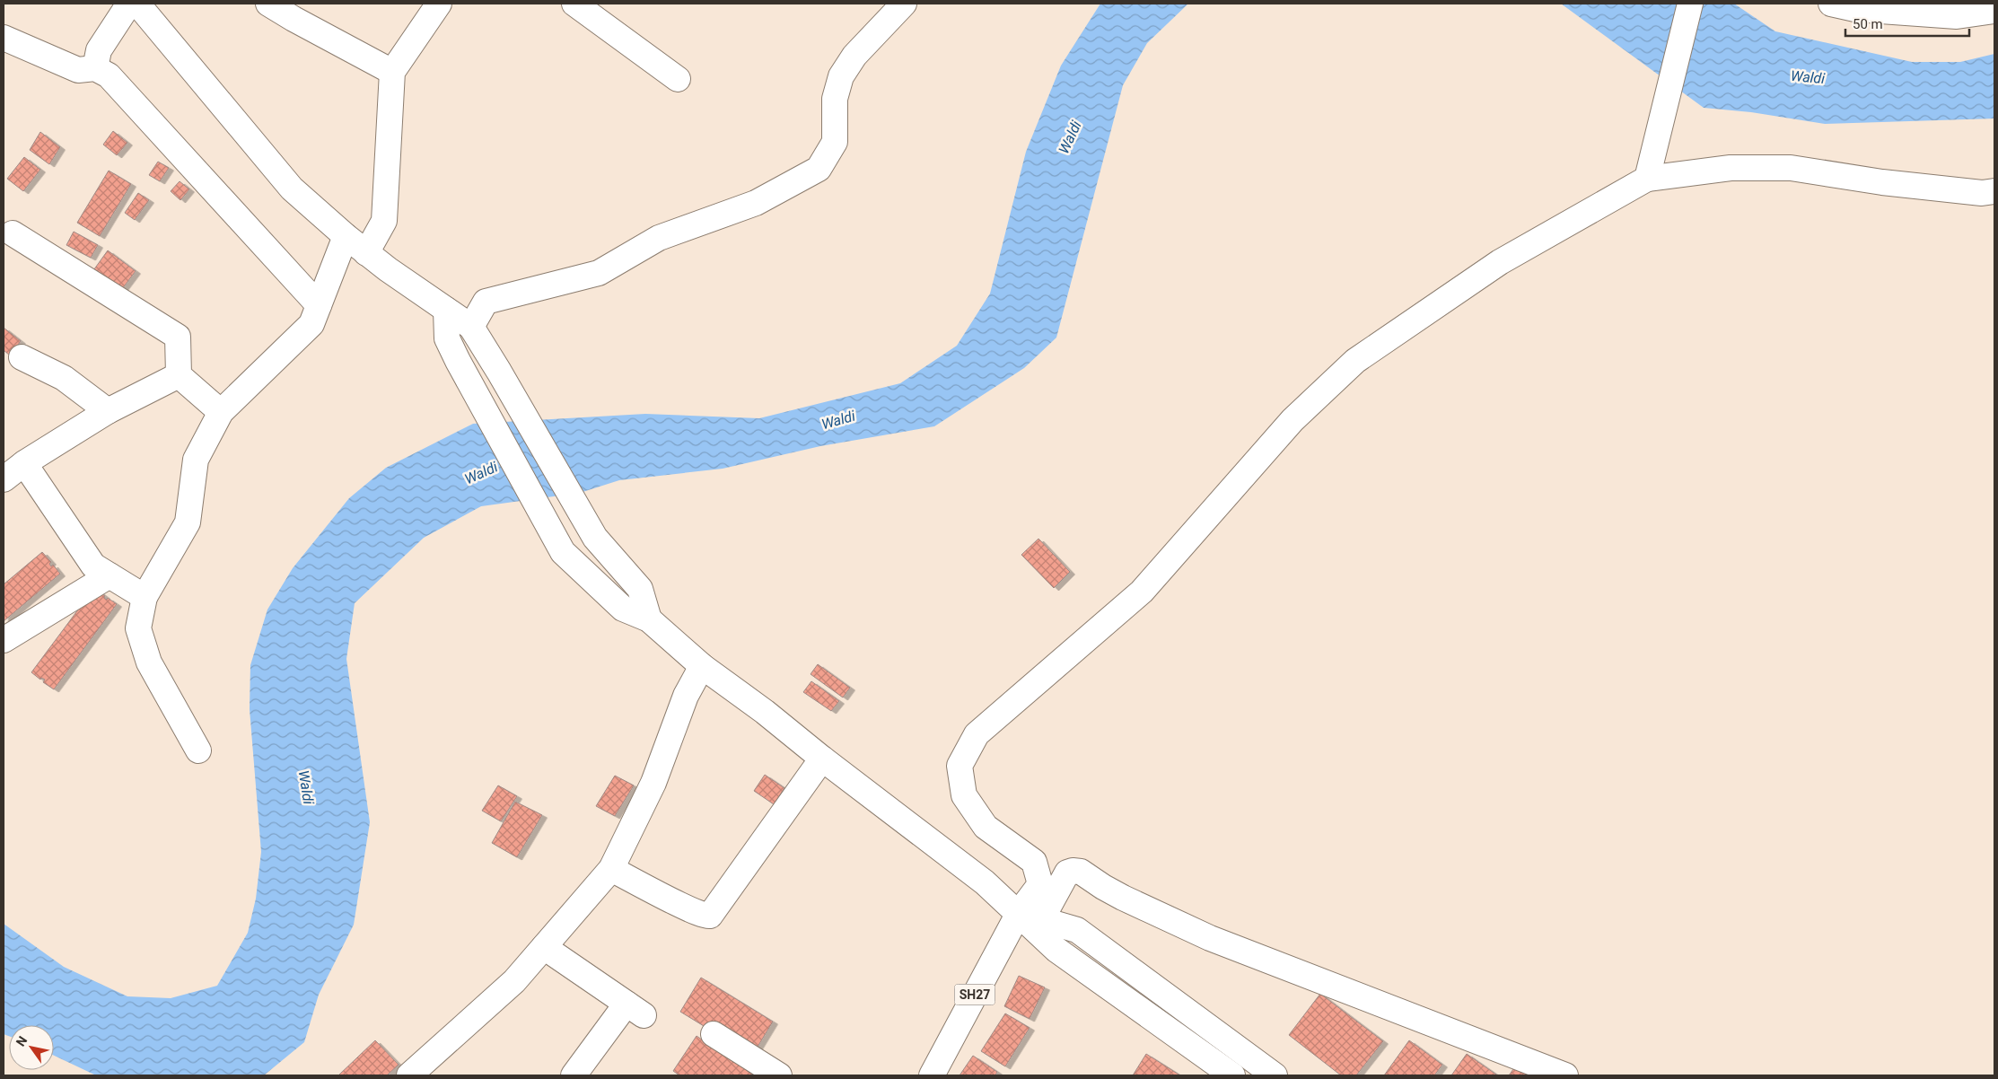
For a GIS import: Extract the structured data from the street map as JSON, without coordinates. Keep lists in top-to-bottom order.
{
  "streets": {
    "street": ["SH27"]
  },
  "water": ["Waldi"],
  "scale_bar": "50 m",
  "north": "top left"
}
